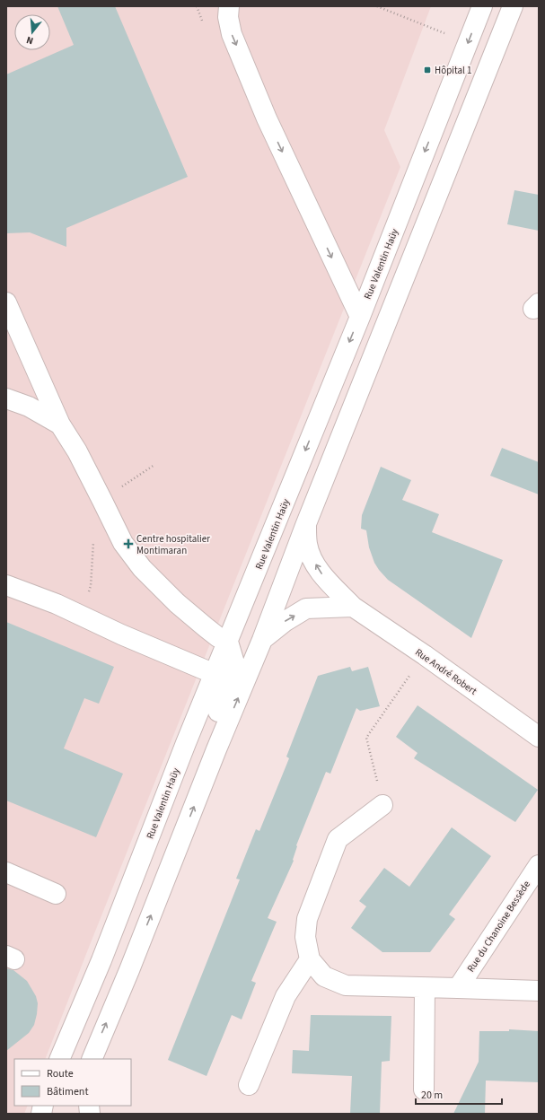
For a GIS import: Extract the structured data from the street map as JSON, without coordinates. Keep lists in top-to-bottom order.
{
  "streets": {
    "street": ["Rue Valentin Haüy", "Rue André Robert", "Rue du Chanoine Bessède"]
  },
  "places": {
    "transit": ["Hôpital 1"],
    "health": ["Centre hospitalier Montimaran"]
  },
  "legend": ["Route", "Bâtiment"],
  "scale_bar": "20 m",
  "north": "bottom"
}
